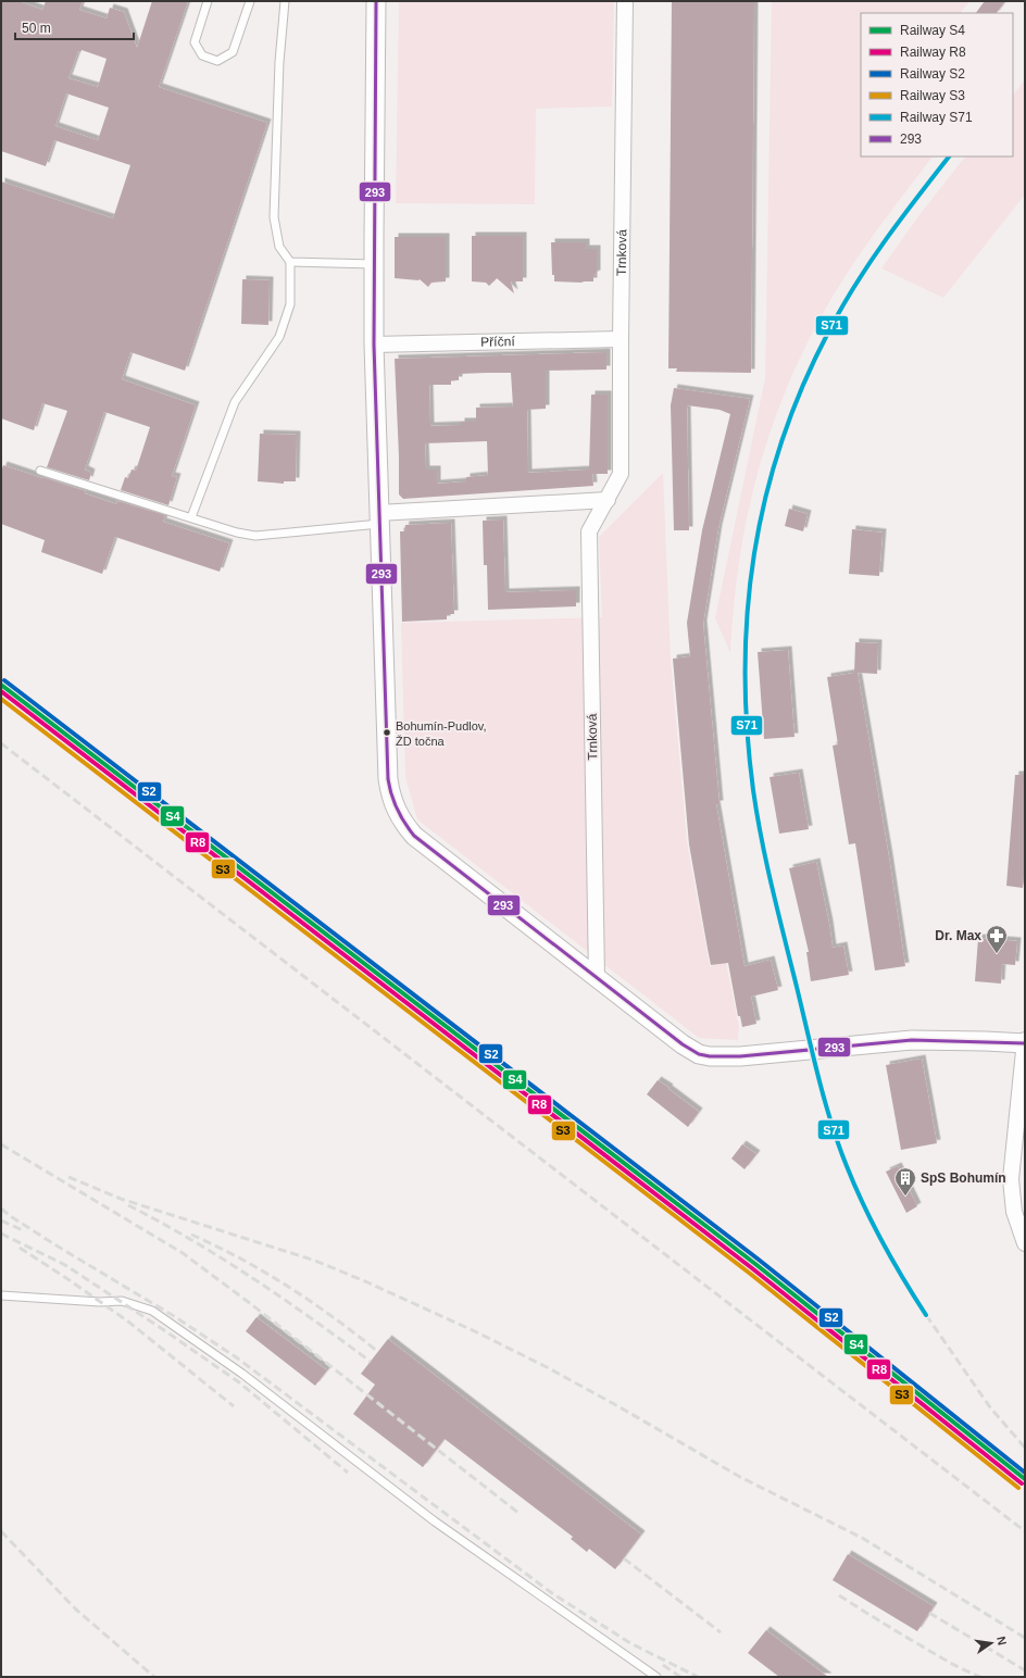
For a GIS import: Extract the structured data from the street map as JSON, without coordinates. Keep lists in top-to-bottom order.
{
  "streets": {
    "street": ["Trnková", "Příční"]
  },
  "crossings": [
    ["Trnková", "Příční"]
  ],
  "places": {
    "other": ["Bohumín-Pudlov, ŽD točna"],
    "pharmacy": ["Dr. Max"],
    "building": ["SpS Bohumín"]
  },
  "lines": [
    "transit line 293",
    "rail line S71",
    "rail line S2",
    "rail line S4",
    "rail line R8",
    "rail line S3"
  ],
  "legend": [
    "Railway S4",
    "Railway R8",
    "Railway S2",
    "Railway S3",
    "Railway S71",
    "293"
  ],
  "scale_bar": "50 m",
  "north": "right"
}
